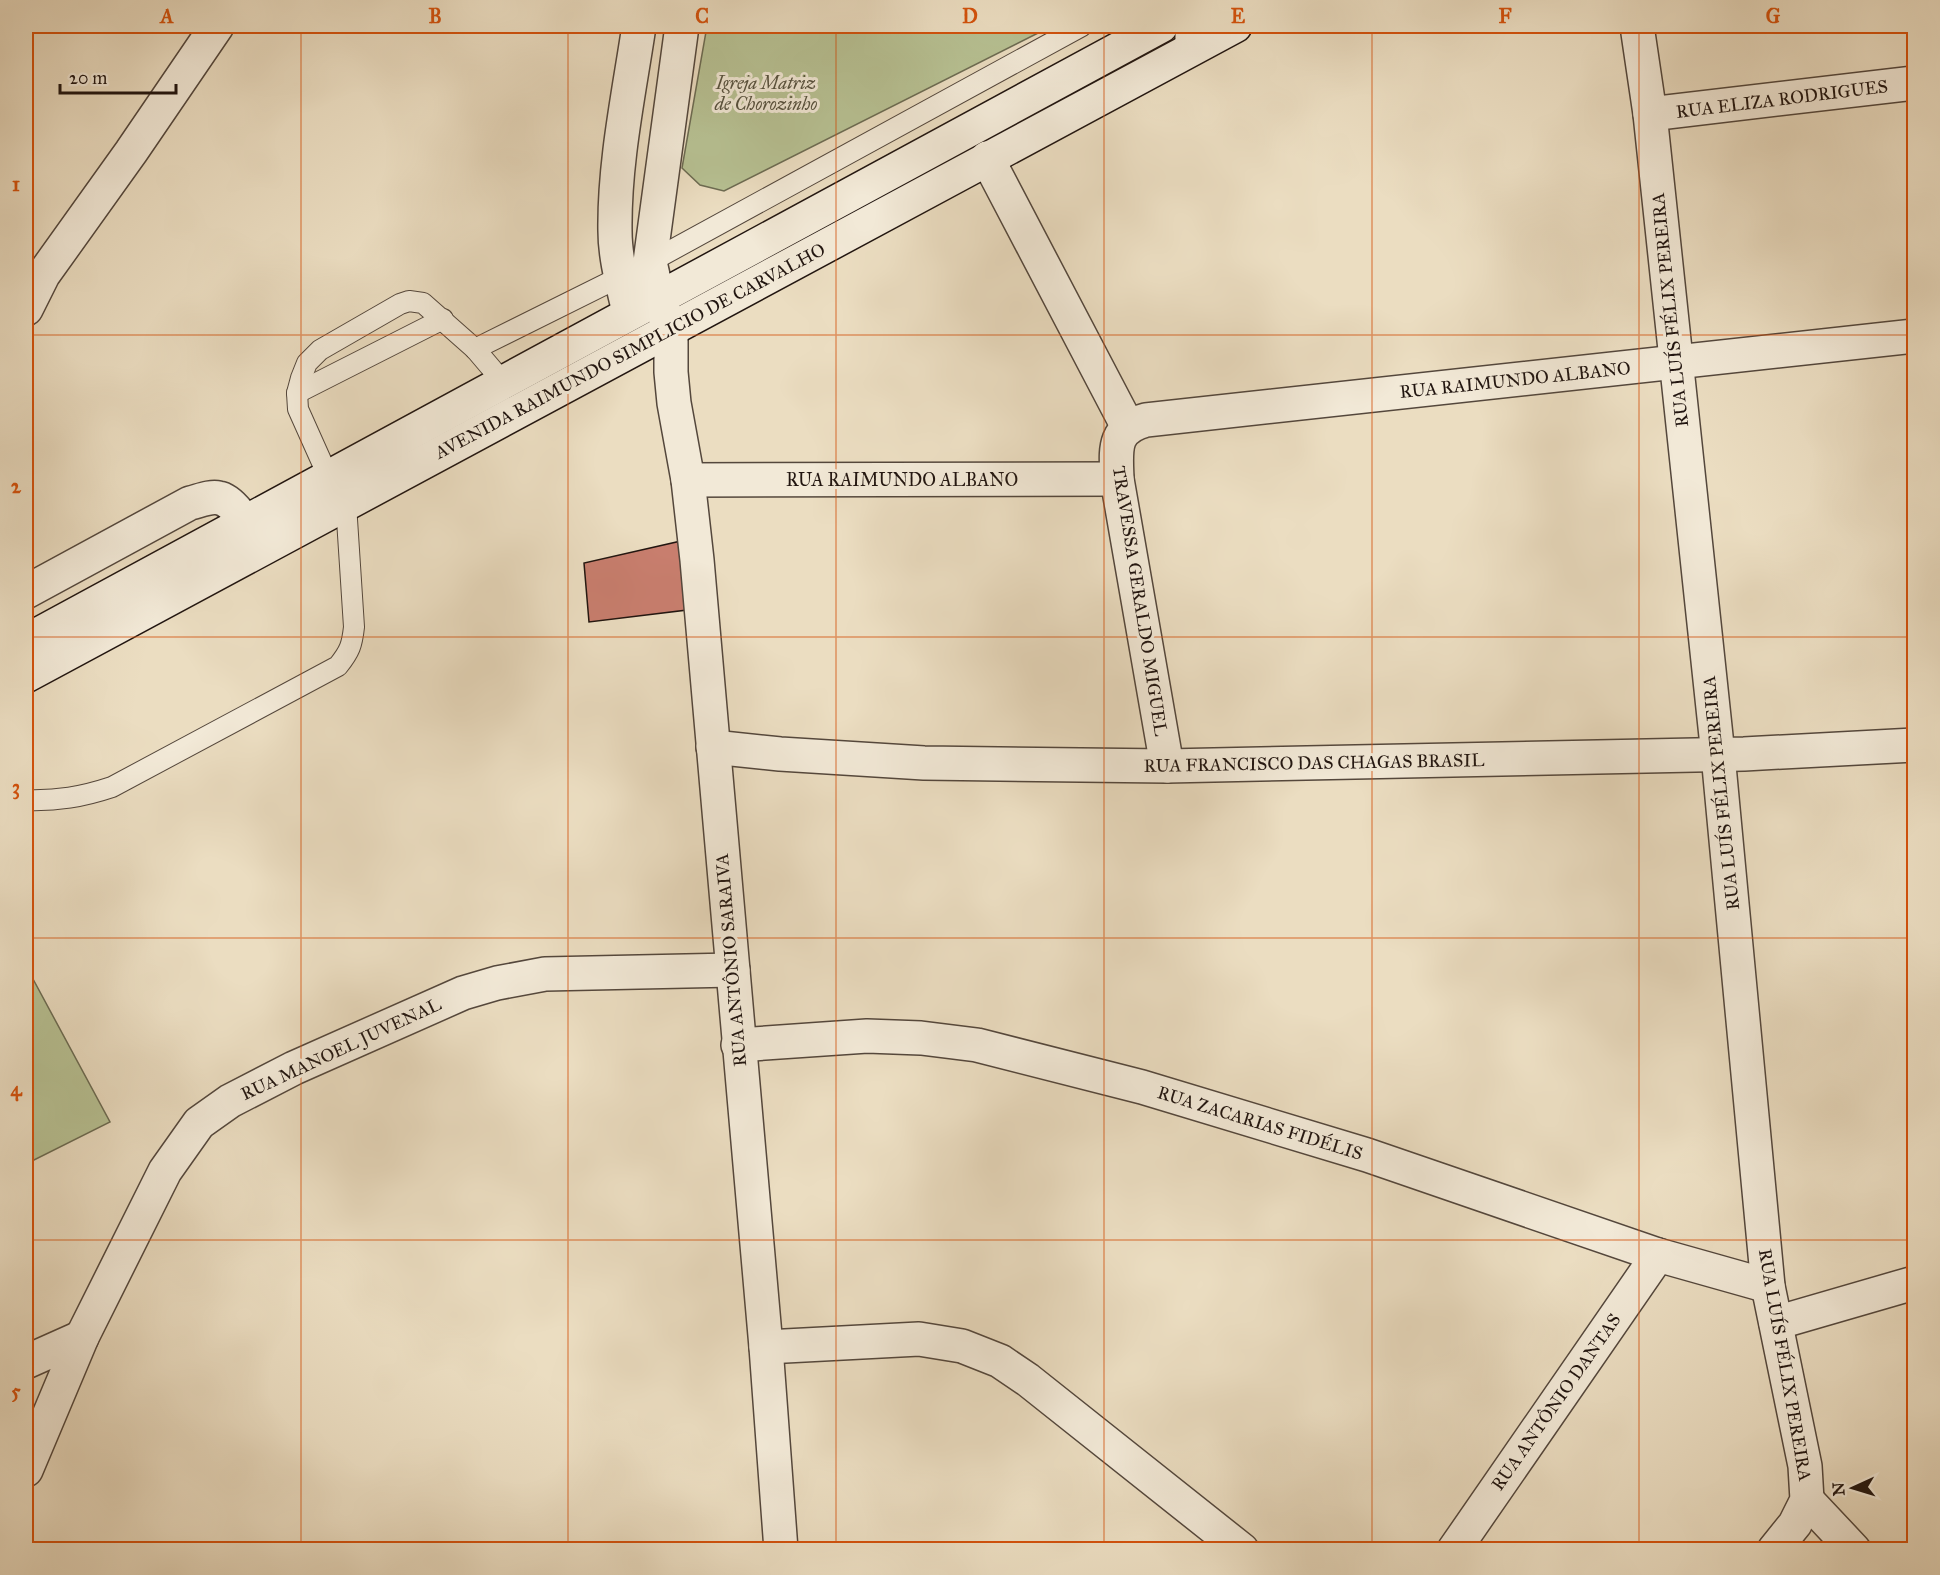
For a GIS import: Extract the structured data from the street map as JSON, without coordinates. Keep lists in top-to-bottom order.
{
  "streets": {
    "street": [
      "RUA ELIZA RODRIGUES",
      "RUA LUÍS FÉLIX PEREIRA",
      "AVENIDA RAIMUNDO SIMPLICIO DE CARVALHO",
      "RUA RAIMUNDO ALBANO",
      "TRAVESSA GERALDO MIGUEL",
      "RUA FRANCISCO DAS CHAGAS BRASIL",
      "RUA ANTÔNIO SARAIVA",
      "RUA MANOEL JUVENAL",
      "RUA ZACARIAS FIDÉLIS",
      "RUA ANTÔNIO DANTAS"
    ]
  },
  "crossings": [
    ["RUA ELIZA RODRIGUES", "RUA LUÍS FÉLIX PEREIRA"],
    ["RUA LUÍS FÉLIX PEREIRA", "RUA RAIMUNDO ALBANO"],
    ["RUA LUÍS FÉLIX PEREIRA", "RUA FRANCISCO DAS CHAGAS BRASIL"],
    ["RUA LUÍS FÉLIX PEREIRA", "RUA ZACARIAS FIDÉLIS"],
    ["AVENIDA RAIMUNDO SIMPLICIO DE CARVALHO", "RUA ANTÔNIO SARAIVA"],
    ["RUA RAIMUNDO ALBANO", "TRAVESSA GERALDO MIGUEL"],
    ["RUA RAIMUNDO ALBANO", "RUA ANTÔNIO SARAIVA"],
    ["TRAVESSA GERALDO MIGUEL", "RUA FRANCISCO DAS CHAGAS BRASIL"],
    ["RUA FRANCISCO DAS CHAGAS BRASIL", "RUA ANTÔNIO SARAIVA"],
    ["RUA ANTÔNIO SARAIVA", "RUA MANOEL JUVENAL"],
    ["RUA ANTÔNIO SARAIVA", "RUA ZACARIAS FIDÉLIS"],
    ["RUA ZACARIAS FIDÉLIS", "RUA ANTÔNIO DANTAS"]
  ],
  "parks": ["Igreja Matriz de Chorozinho"],
  "scale_bar": "20 m",
  "north": "left",
  "grid": {
    "columns": [
      "A",
      "B",
      "C",
      "D",
      "E",
      "F",
      "G"
    ],
    "rows": [
      "1",
      "2",
      "3",
      "4",
      "5"
    ]
  }
}
